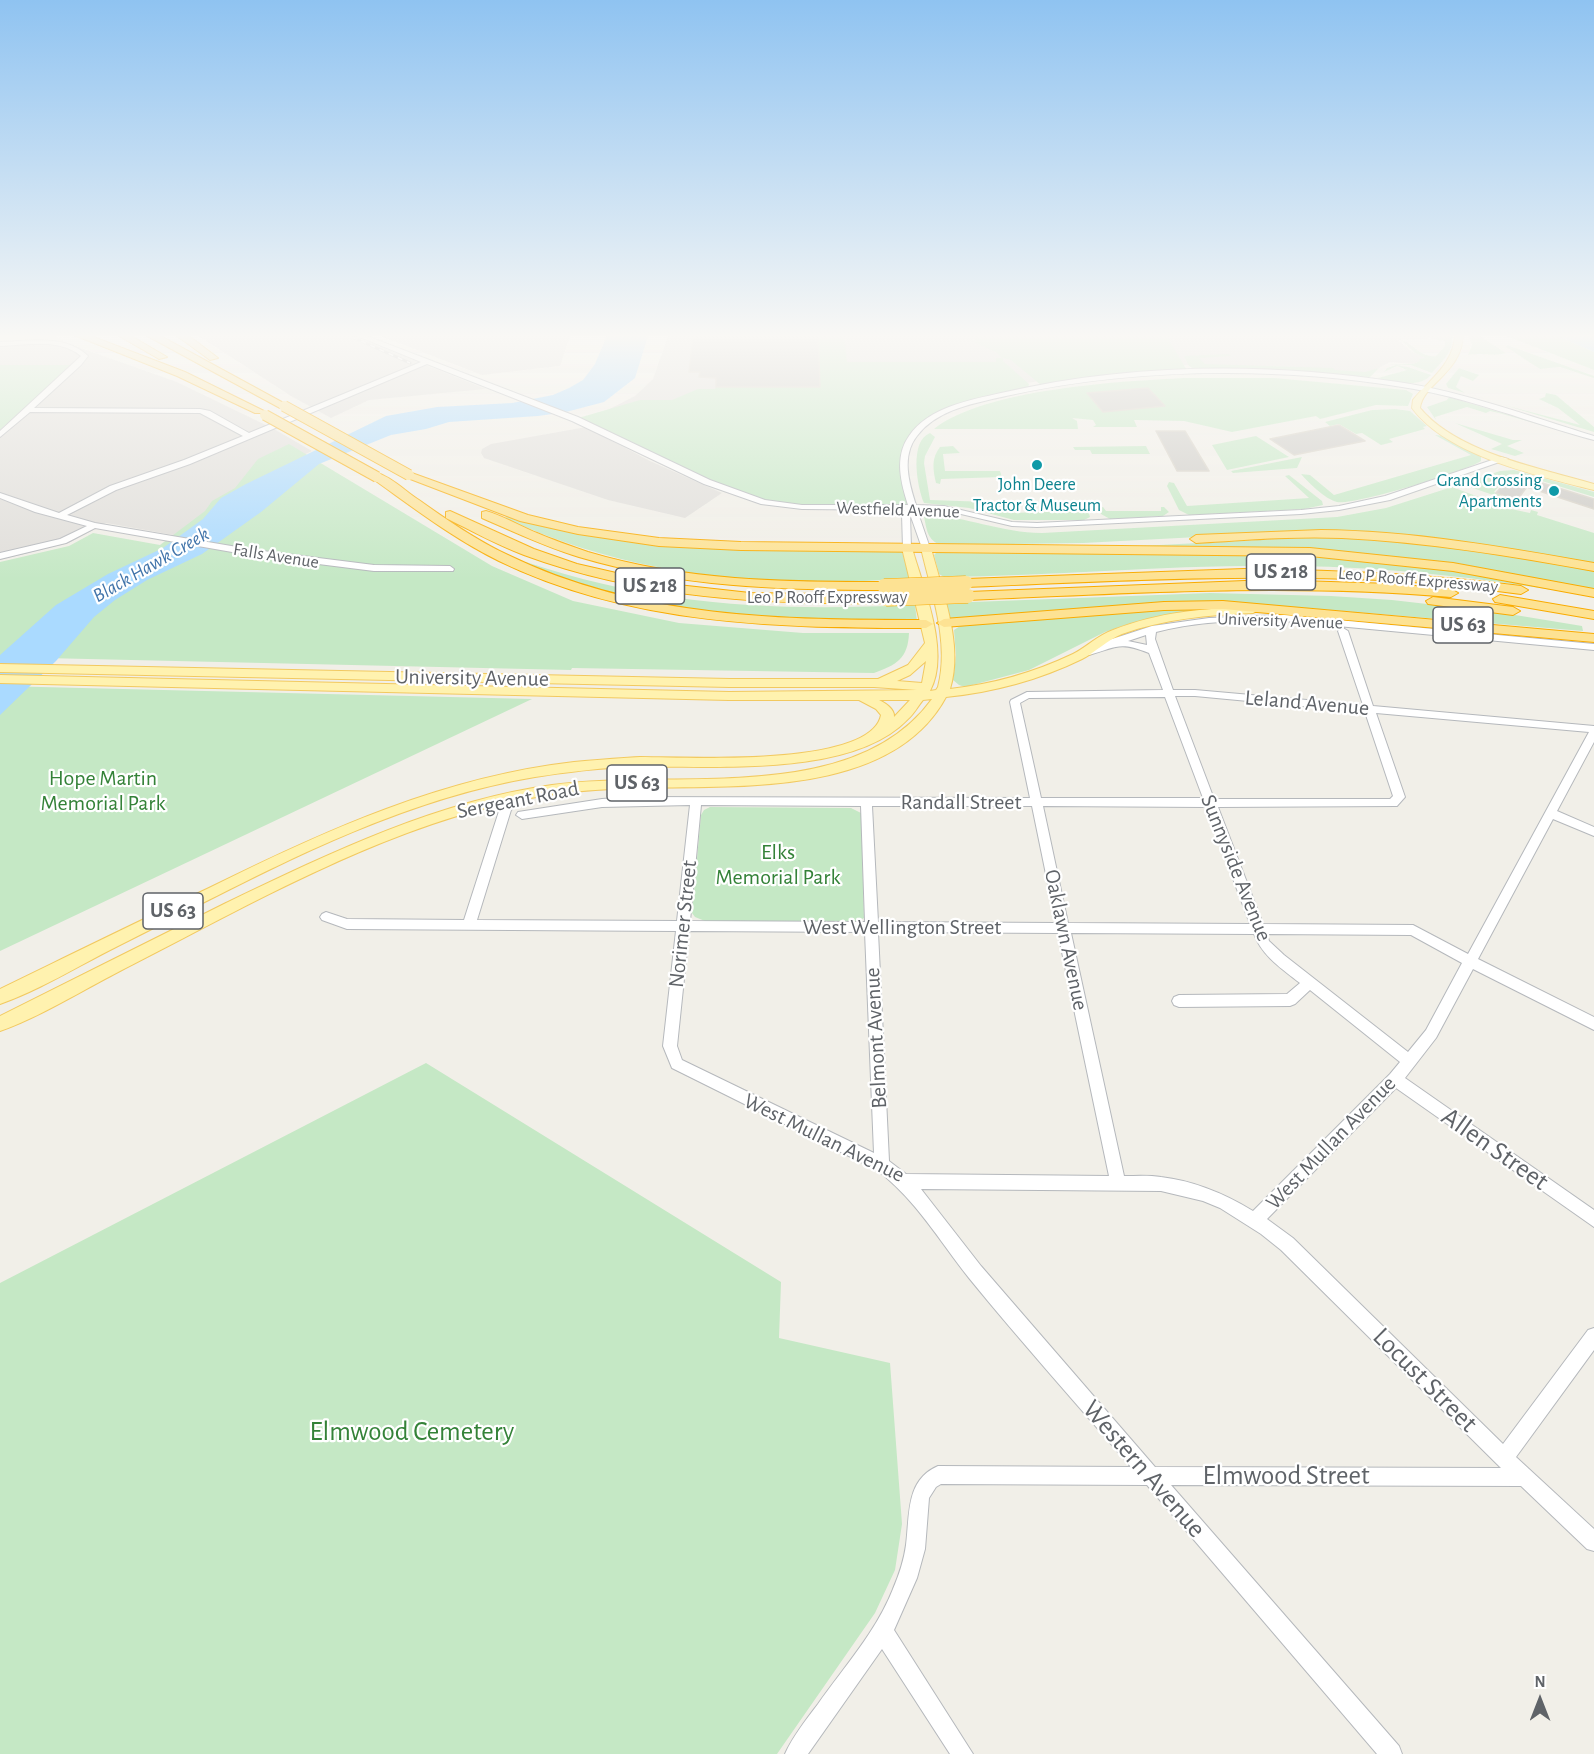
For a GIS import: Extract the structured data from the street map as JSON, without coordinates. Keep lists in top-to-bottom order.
{
  "streets": {
    "highway": ["US 218", "Leo P Rooff Expressway", "US 63"],
    "main road": ["University Avenue", "Sergeant Road"],
    "street": [
      "Westfield Avenue",
      "Falls Avenue",
      "Leland Avenue",
      "Randall Street",
      "Sunnyside Avenue",
      "Norimer Street",
      "West Wellington Street",
      "Oaklawn Avenue",
      "Belmont Avenue",
      "West Mullan Avenue",
      "Allen Street",
      "Locust Street",
      "Western Avenue",
      "Elmwood Street"
    ]
  },
  "crossings": [
    ["University Avenue", "US 63"],
    ["University Avenue", "Sergeant Road"],
    ["University Avenue", "Sunnyside Avenue"],
    ["Leland Avenue", "Randall Street"],
    ["Leland Avenue", "Sunnyside Avenue"],
    ["Leland Avenue", "Oaklawn Avenue"],
    ["Leland Avenue", "West Mullan Avenue"],
    ["Randall Street", "Sunnyside Avenue"],
    ["Randall Street", "Norimer Street"],
    ["Randall Street", "Oaklawn Avenue"],
    ["Randall Street", "Belmont Avenue"],
    ["Sunnyside Avenue", "West Wellington Street"],
    ["Sunnyside Avenue", "West Mullan Avenue"],
    ["Norimer Street", "West Wellington Street"],
    ["Norimer Street", "West Mullan Avenue"],
    ["West Wellington Street", "Oaklawn Avenue"],
    ["West Wellington Street", "Belmont Avenue"],
    ["West Wellington Street", "West Mullan Avenue"],
    ["Oaklawn Avenue", "West Mullan Avenue"],
    ["Belmont Avenue", "West Mullan Avenue"],
    ["West Mullan Avenue", "Allen Street"],
    ["West Mullan Avenue", "Locust Street"],
    ["West Mullan Avenue", "Western Avenue"],
    ["Locust Street", "Elmwood Street"],
    ["Western Avenue", "Elmwood Street"]
  ],
  "water": ["Black Hawk Creek"],
  "parks": ["Hope Martin Memorial Park", "Elks Memorial Park", "Elmwood Cemetery"],
  "places": ["John Deere Tractor & Museum", "Grand Crossing Apartments"],
  "north": "top"
}
